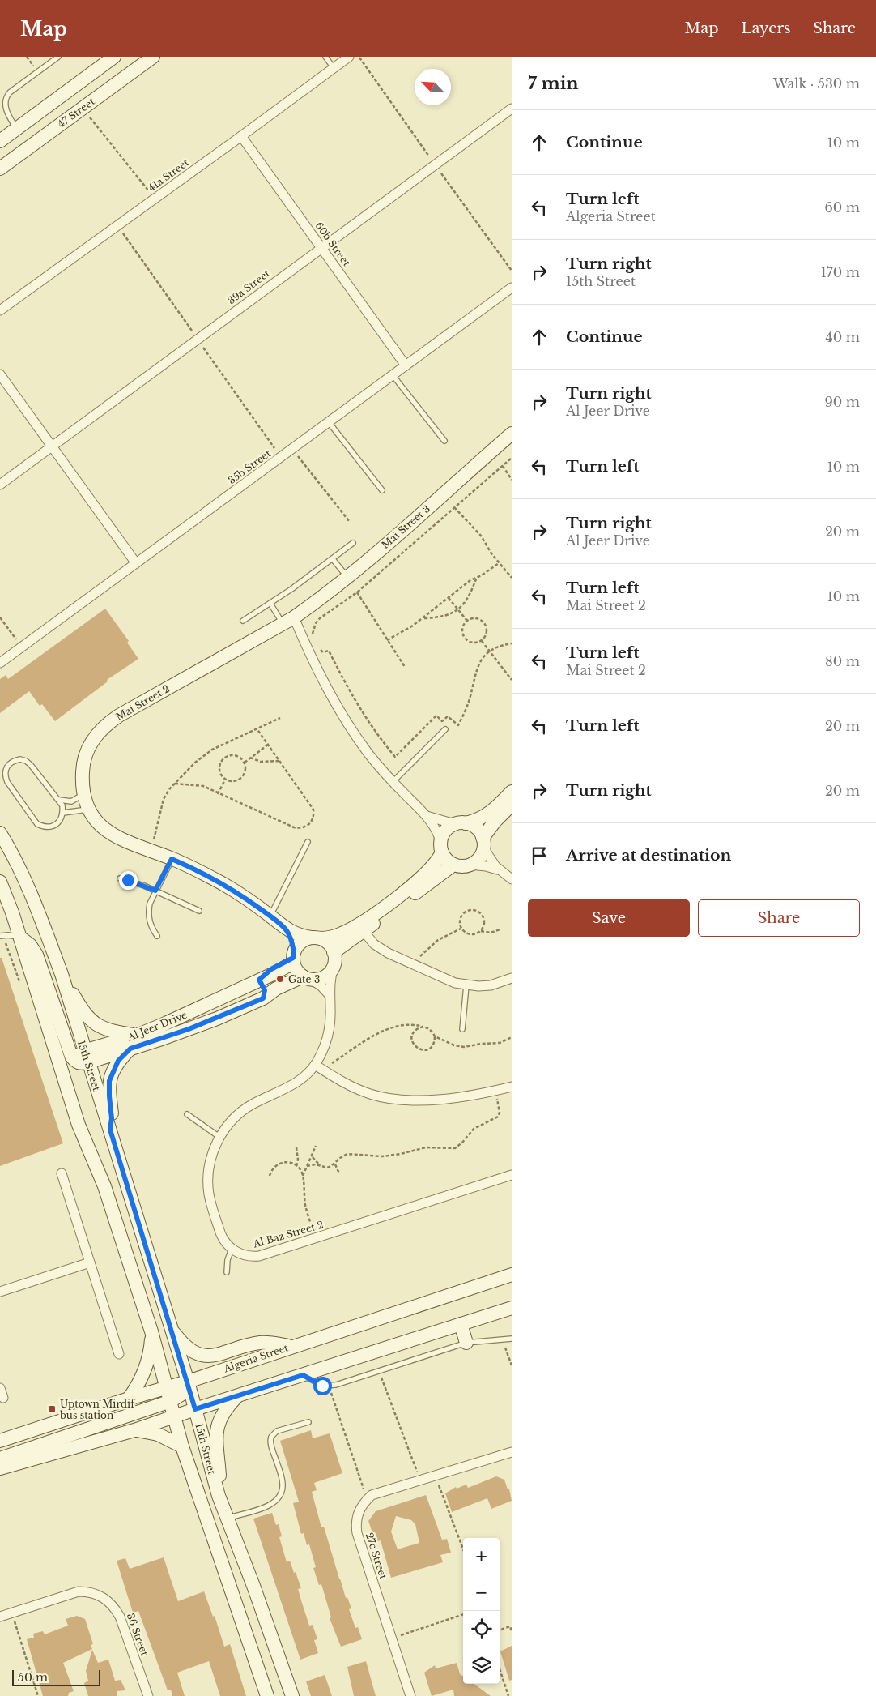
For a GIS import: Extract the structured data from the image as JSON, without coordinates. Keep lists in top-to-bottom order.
{
  "streets": {
    "street": [
      "47 Street",
      "41a Street",
      "60b Street",
      "39a Street",
      "35b Street",
      "Mai Street 3",
      "Mai Street 2",
      "Al Jeer Drive",
      "15th Street",
      "Al Baz Street 2",
      "Algeria Street",
      "27c Street",
      "36 Street"
    ]
  },
  "crossings": [
    ["41a Street", "60b Street"],
    ["60b Street", "39a Street"],
    ["60b Street", "35b Street"],
    ["Mai Street 3", "Mai Street 2"],
    ["Mai Street 2", "Al Jeer Drive"],
    ["Al Jeer Drive", "15th Street"],
    ["15th Street", "Algeria Street"]
  ],
  "places": {
    "other": ["Gate 3"],
    "transit": ["Uptown Mirdif bus station"]
  },
  "scale_bar": "50 m",
  "north": "top left",
  "page": {
    "header": "Map",
    "nav": ["Map", "Layers", "Share"],
    "heading": ["7 min", "Walk · 530 m"],
    "list": [
      ["Continue", "10 m"],
      ["Turn left", "Algeria Street", "60 m"],
      ["Turn right", "15th Street", "170 m"],
      ["Continue", "40 m"],
      ["Turn right", "Al Jeer Drive", "90 m"],
      ["Turn left", "10 m"],
      ["Turn right", "Al Jeer Drive", "20 m"],
      ["Turn left", "Mai Street 2", "10 m"],
      ["Turn left", "Mai Street 2", "80 m"],
      ["Turn left", "20 m"],
      ["Turn right", "20 m"],
      "Arrive at destination"
    ],
    "buttons": ["Save", "Share"],
    "map_buttons": ["+", "−"],
    "scale": "50 m"
  }
}
